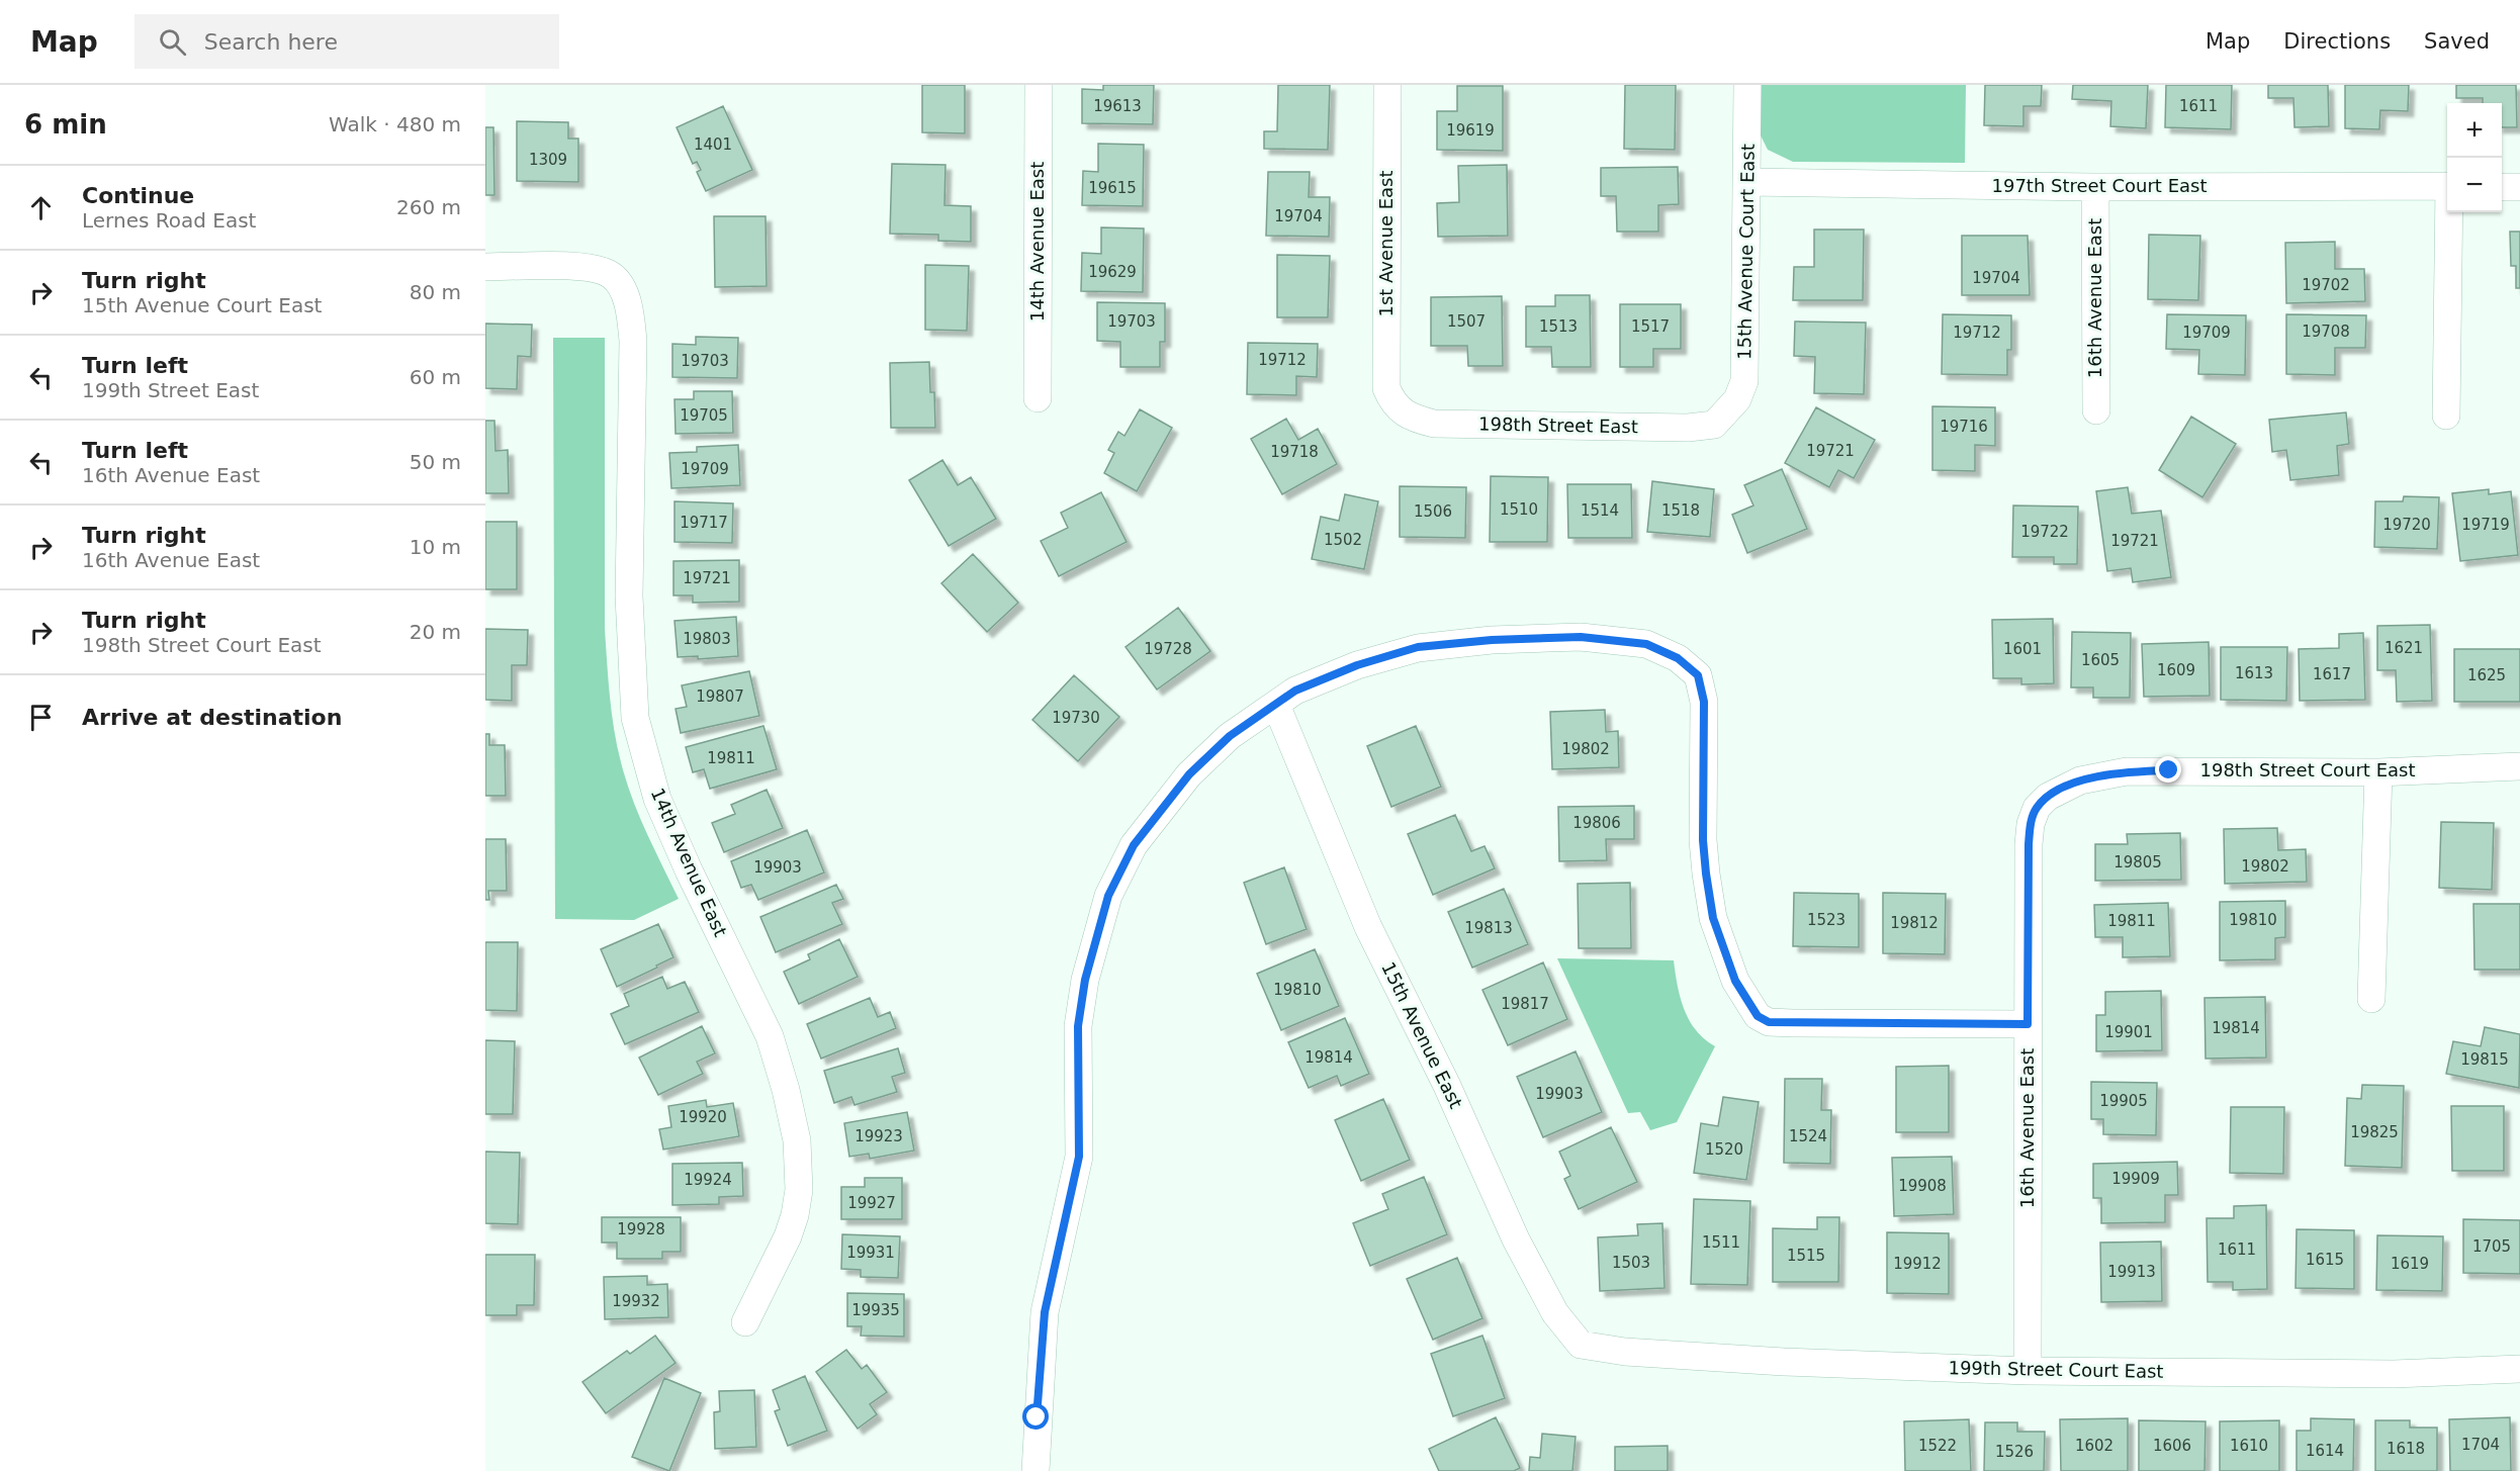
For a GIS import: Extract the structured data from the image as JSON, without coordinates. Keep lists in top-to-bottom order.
{
  "streets": {
    "street": [
      "197th Street Court East",
      "14th Avenue East",
      "1st Avenue East",
      "15th Avenue Court East",
      "16th Avenue East",
      "198th Street East",
      "198th Street Court East",
      "15th Avenue East",
      "199th Street Court East"
    ]
  },
  "crossings": [
    ["197th Street Court East", "15th Avenue Court East"],
    ["197th Street Court East", "16th Avenue East"],
    ["1st Avenue East", "198th Street East"],
    ["15th Avenue Court East", "198th Street East"],
    ["16th Avenue East", "198th Street Court East"],
    ["16th Avenue East", "199th Street Court East"],
    ["15th Avenue East", "199th Street Court East"]
  ],
  "house_numbers": [
    "19613",
    "1611",
    "19619",
    "1401",
    "1309",
    "19615",
    "19704",
    "19629",
    "19704",
    "19702",
    "19703",
    "1507",
    "1513",
    "1517",
    "19708",
    "19712",
    "19709",
    "19712",
    "19703",
    "19705",
    "19716",
    "19721",
    "19718",
    "19709",
    "1510",
    "1514",
    "1518",
    "1506",
    "19717",
    "19720",
    "19719",
    "19722",
    "1502",
    "19721",
    "19721",
    "19803",
    "1621",
    "19728",
    "1601",
    "1605",
    "1609",
    "1613",
    "1617",
    "1625",
    "19807",
    "19730",
    "19802",
    "19811",
    "19806",
    "19805",
    "19802",
    "19903",
    "1523",
    "19810",
    "19811",
    "19812",
    "19813",
    "19810",
    "19817",
    "19814",
    "19901",
    "19814",
    "19815",
    "19903",
    "19905",
    "19920",
    "19825",
    "19923",
    "1524",
    "1520",
    "19909",
    "19924",
    "19908",
    "19927",
    "19928",
    "1511",
    "1705",
    "1611",
    "19931",
    "1515",
    "1615",
    "1503",
    "19912",
    "1619",
    "19913",
    "19932",
    "19935",
    "1704",
    "1522",
    "1602",
    "1606",
    "1610",
    "1618",
    "1614",
    "1526"
  ],
  "page": {
    "header": "Map",
    "search": "Search here",
    "nav": ["Map", "Directions", "Saved"],
    "heading": ["6 min", "Walk · 480 m"],
    "map_buttons": ["+", "−"],
    "list": [
      ["Continue", "Lernes Road East", "260 m"],
      ["Turn right", "15th Avenue Court East", "80 m"],
      ["Turn left", "199th Street East", "60 m"],
      ["Turn left", "16th Avenue East", "50 m"],
      ["Turn right", "16th Avenue East", "10 m"],
      ["Turn right", "198th Street Court East", "20 m"],
      "Arrive at destination"
    ]
  }
}
